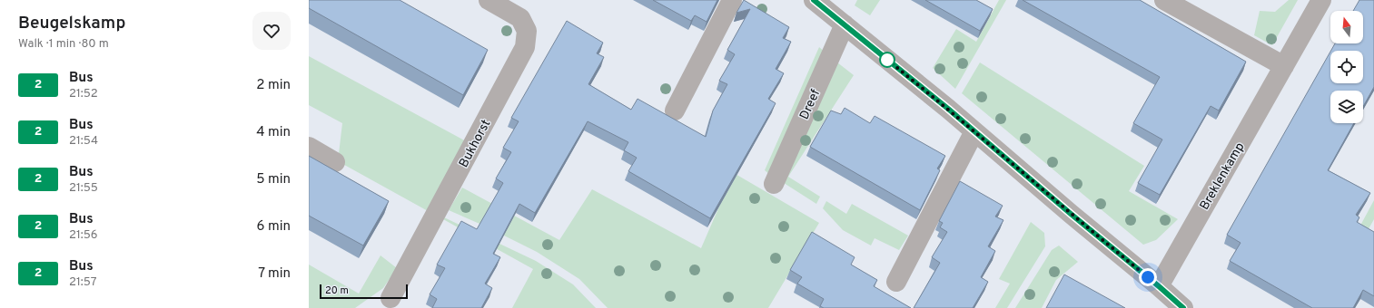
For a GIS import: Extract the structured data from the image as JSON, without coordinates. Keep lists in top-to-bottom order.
{
  "streets": {
    "street": ["Dreef", "Bukhorst", "Breklenkamp"]
  },
  "lines": ["bus line 2"],
  "scale_bar": "20 m",
  "north": "top",
  "page": {
    "heading": ["Beugelskamp", "Walk · 1 min · 80 m"],
    "list": [
      {
        "mark": "2",
        "name": "Bus",
        "note": "21:52",
        "value": "2 min"
      },
      {
        "mark": "2",
        "name": "Bus",
        "note": "21:54",
        "value": "4 min"
      },
      {
        "mark": "2",
        "name": "Bus",
        "note": "21:55",
        "value": "5 min"
      },
      {
        "mark": "2",
        "name": "Bus",
        "note": "21:56",
        "value": "6 min"
      },
      {
        "mark": "2",
        "name": "Bus",
        "note": "21:57",
        "value": "7 min"
      }
    ],
    "scale": "20 m"
  }
}
